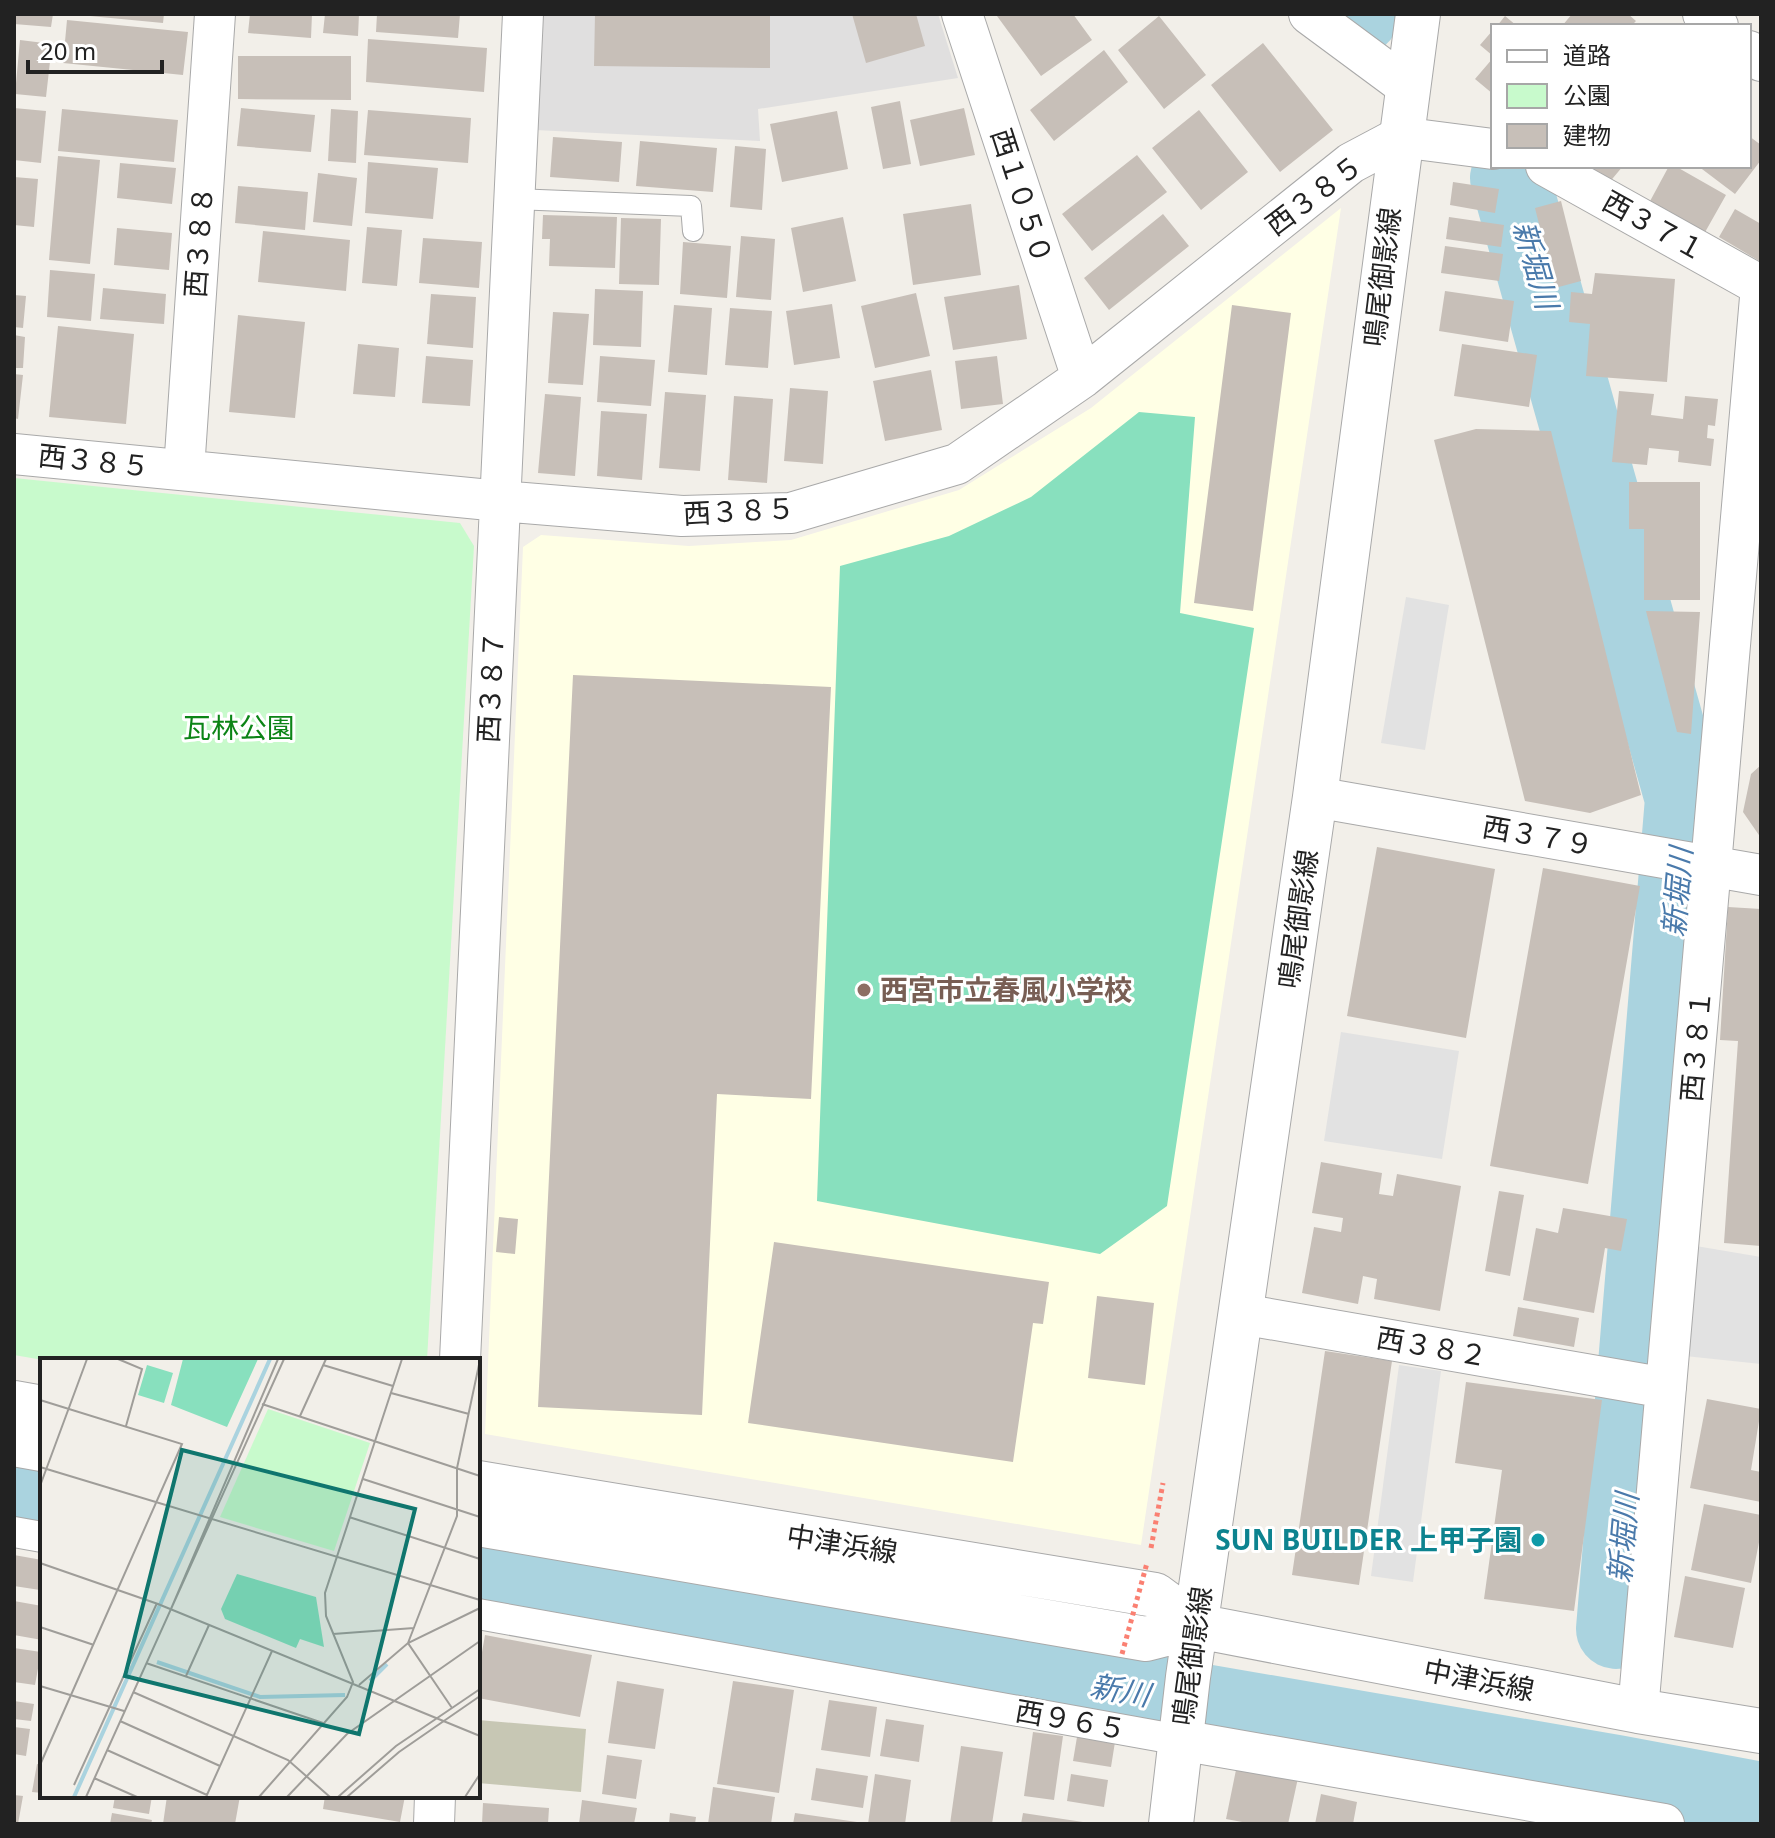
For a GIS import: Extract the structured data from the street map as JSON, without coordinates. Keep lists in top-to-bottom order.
{
  "streets": {
    "street": [
      "西３８５",
      "西１０５０",
      "西３７１",
      "西３８８",
      "鳴尾御影線",
      "西３８７",
      "西３７９",
      "西３８１",
      "西３８２",
      "中津浜線",
      "西９６５"
    ]
  },
  "crossings": [
    ["西３８５", "西１０５０"],
    ["西３８５", "西３８８"],
    ["西３８５", "鳴尾御影線"],
    ["西３８５", "西３８７"],
    ["西３７１", "西３８１"],
    ["鳴尾御影線", "西３７９"],
    ["鳴尾御影線", "西３８２"],
    ["鳴尾御影線", "中津浜線"],
    ["鳴尾御影線", "西９６５"],
    ["西３７９", "西３８１"],
    ["西３８１", "西３８２"],
    ["西３８１", "中津浜線"]
  ],
  "water": ["新堀川", "新川"],
  "parks": ["瓦林公園"],
  "places": ["西宮市立春風小学校", "SUN BUILDER 上甲子園"],
  "legend": ["道路", "公園", "建物"],
  "scale_bar": "20 m"
}
